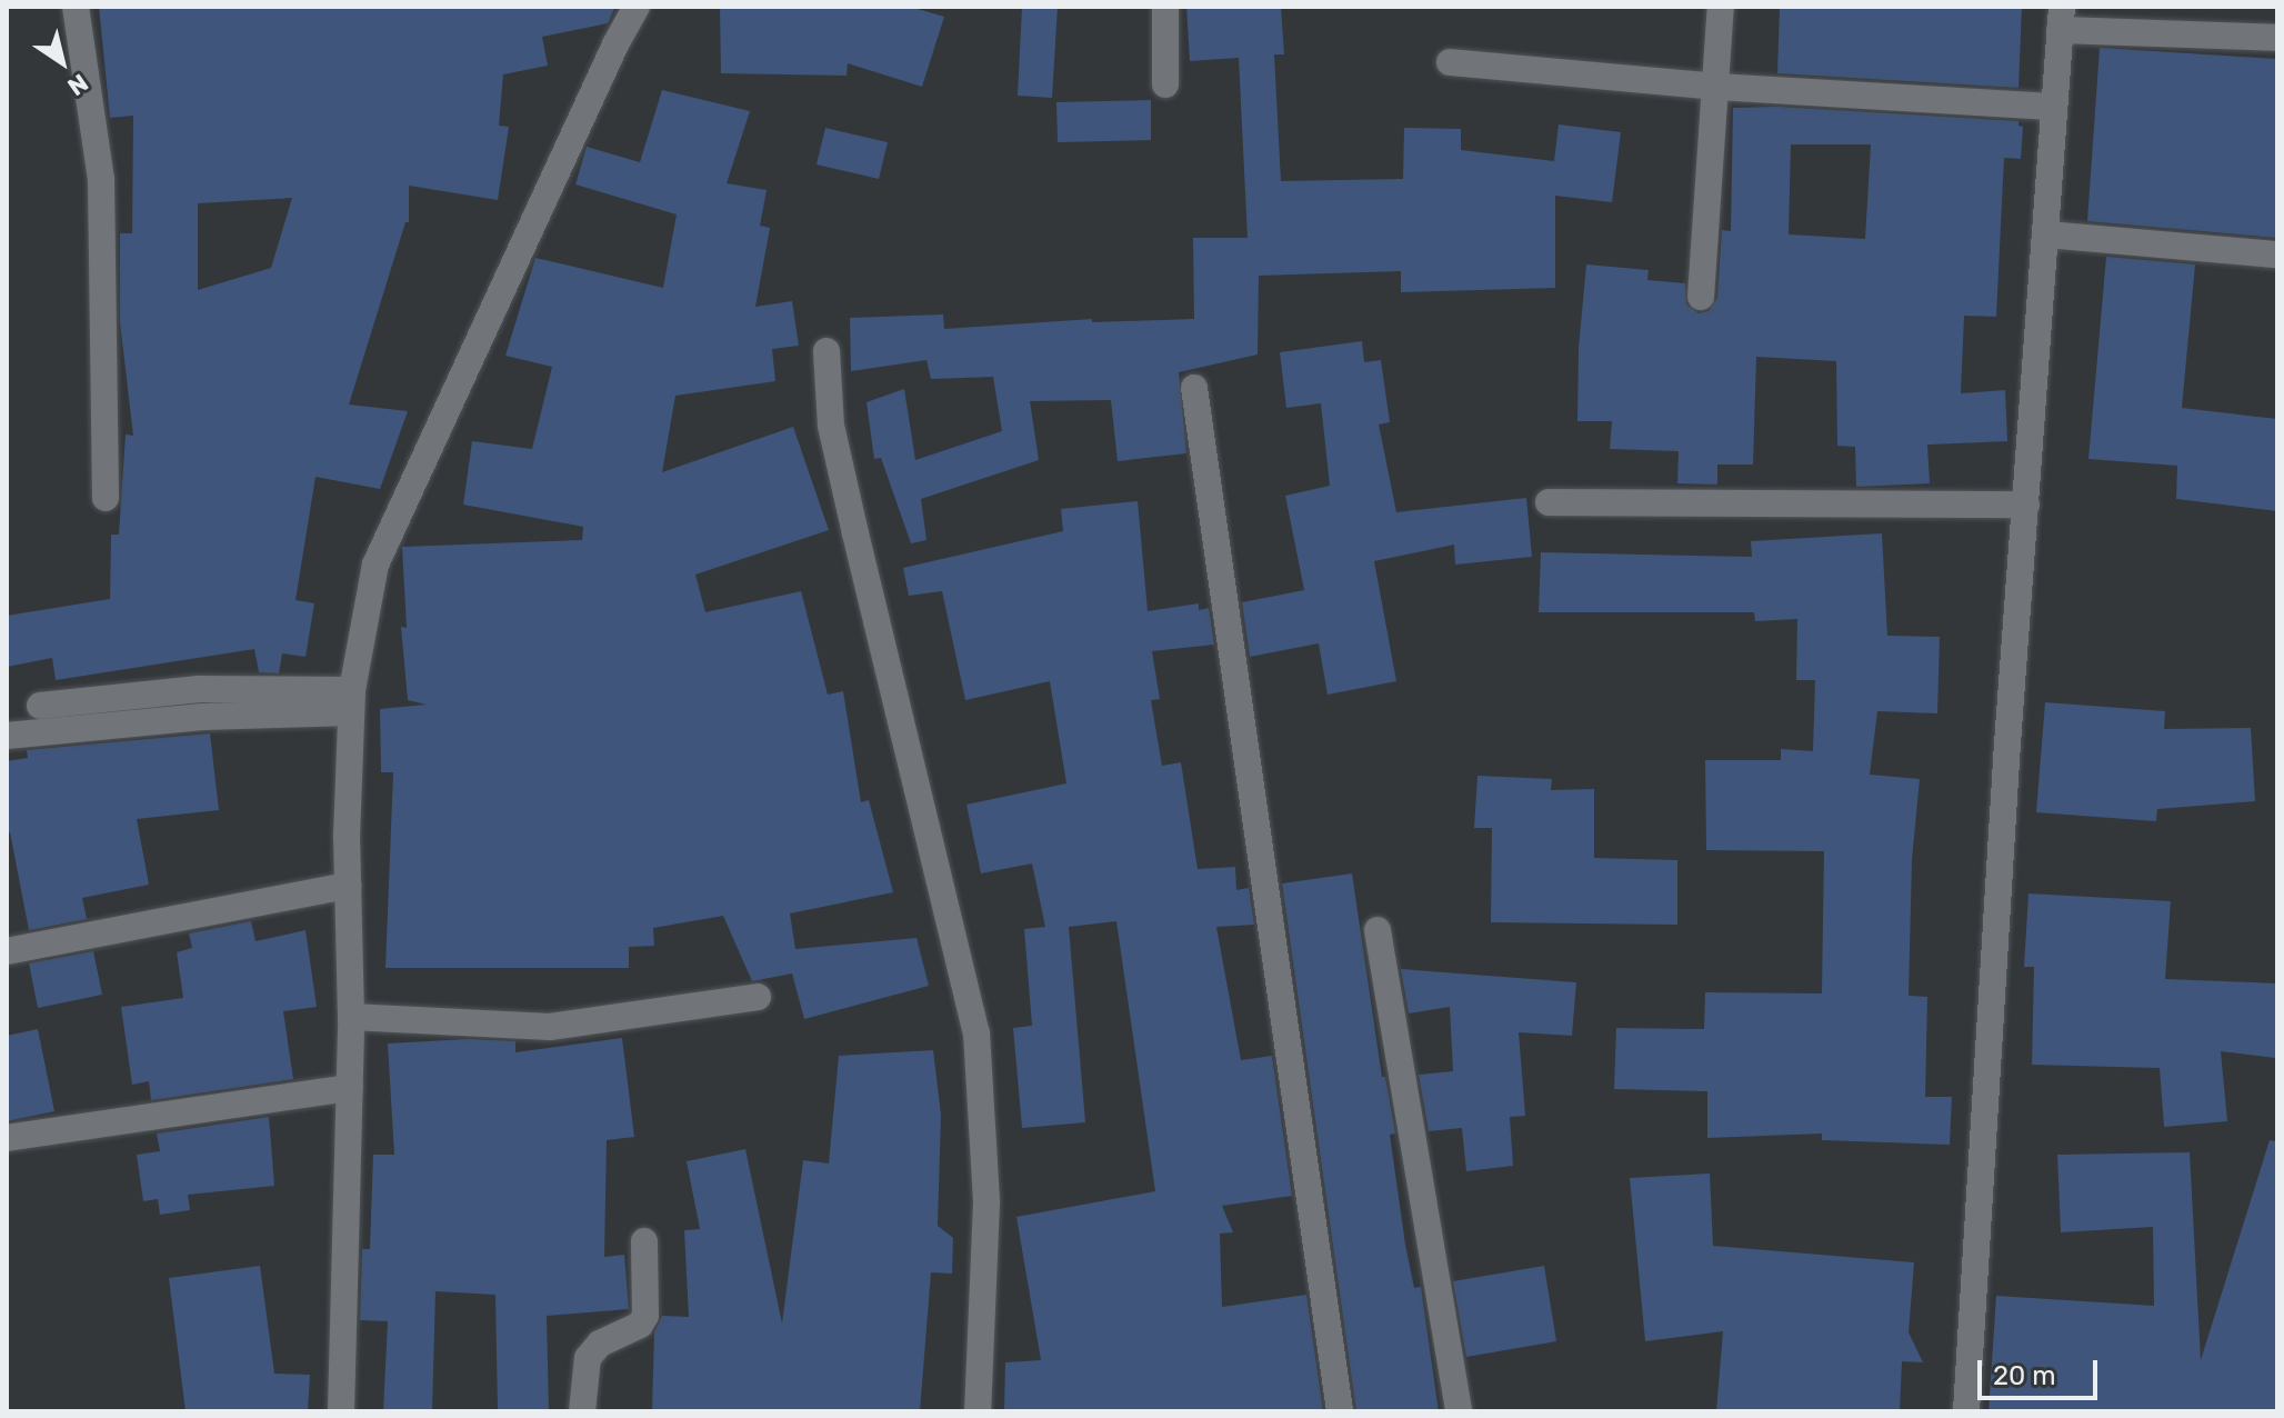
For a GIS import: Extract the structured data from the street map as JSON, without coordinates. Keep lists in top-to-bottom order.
{
  "scale_bar": "20 m",
  "north": "bottom right"
}
